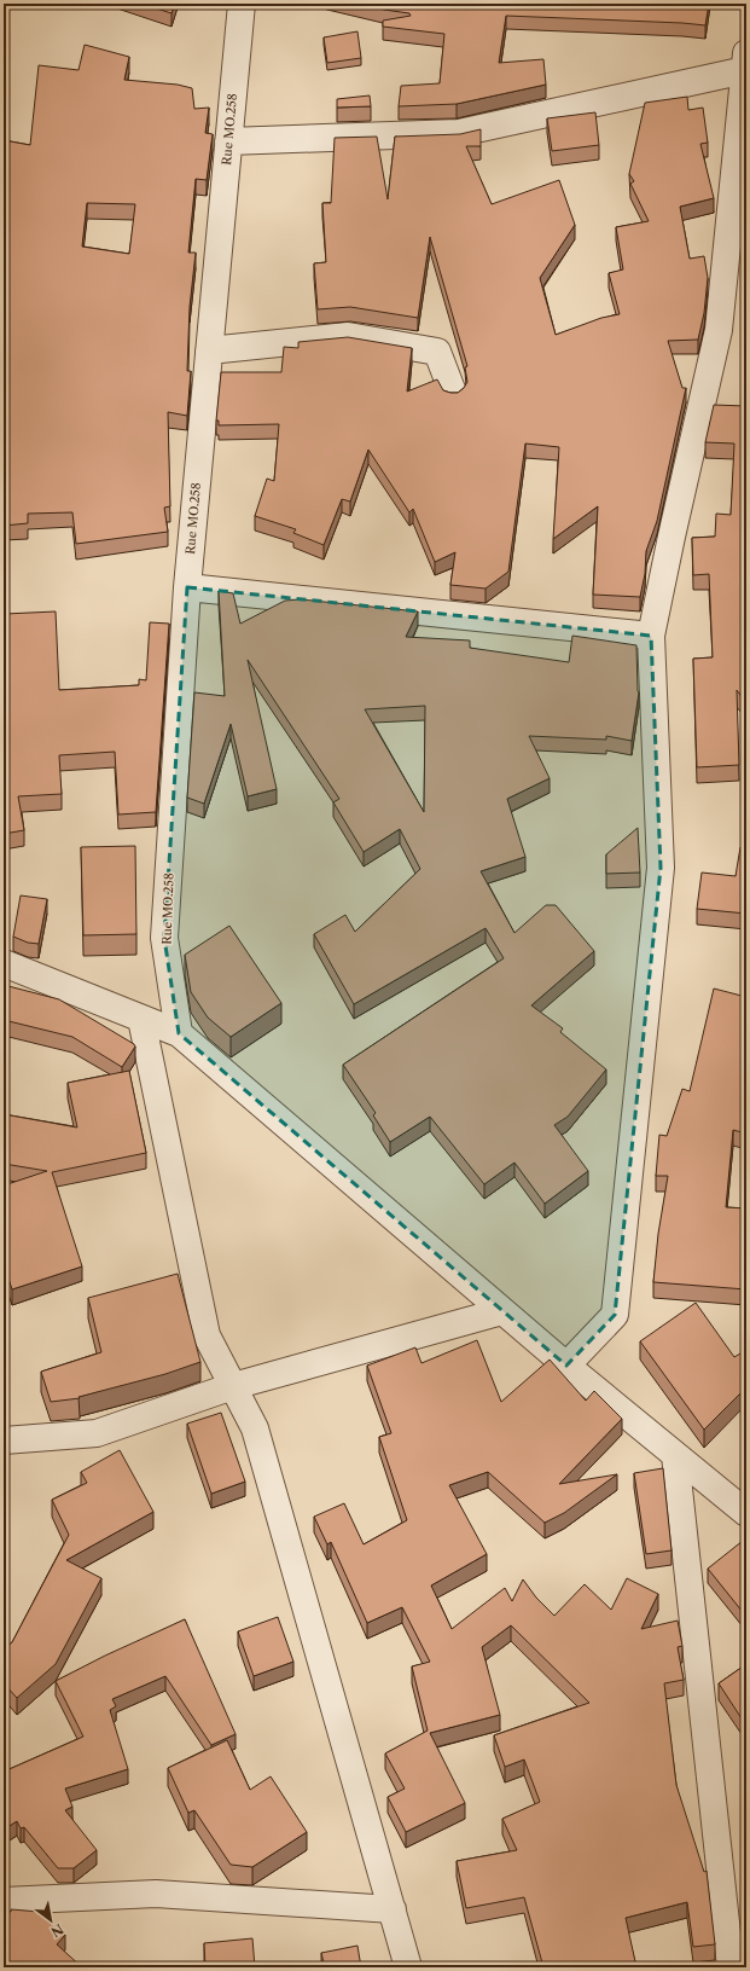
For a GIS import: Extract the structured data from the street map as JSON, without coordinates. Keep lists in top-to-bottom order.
{
  "streets": {
    "street": ["Rue MO.258"]
  },
  "north": "bottom right"
}
